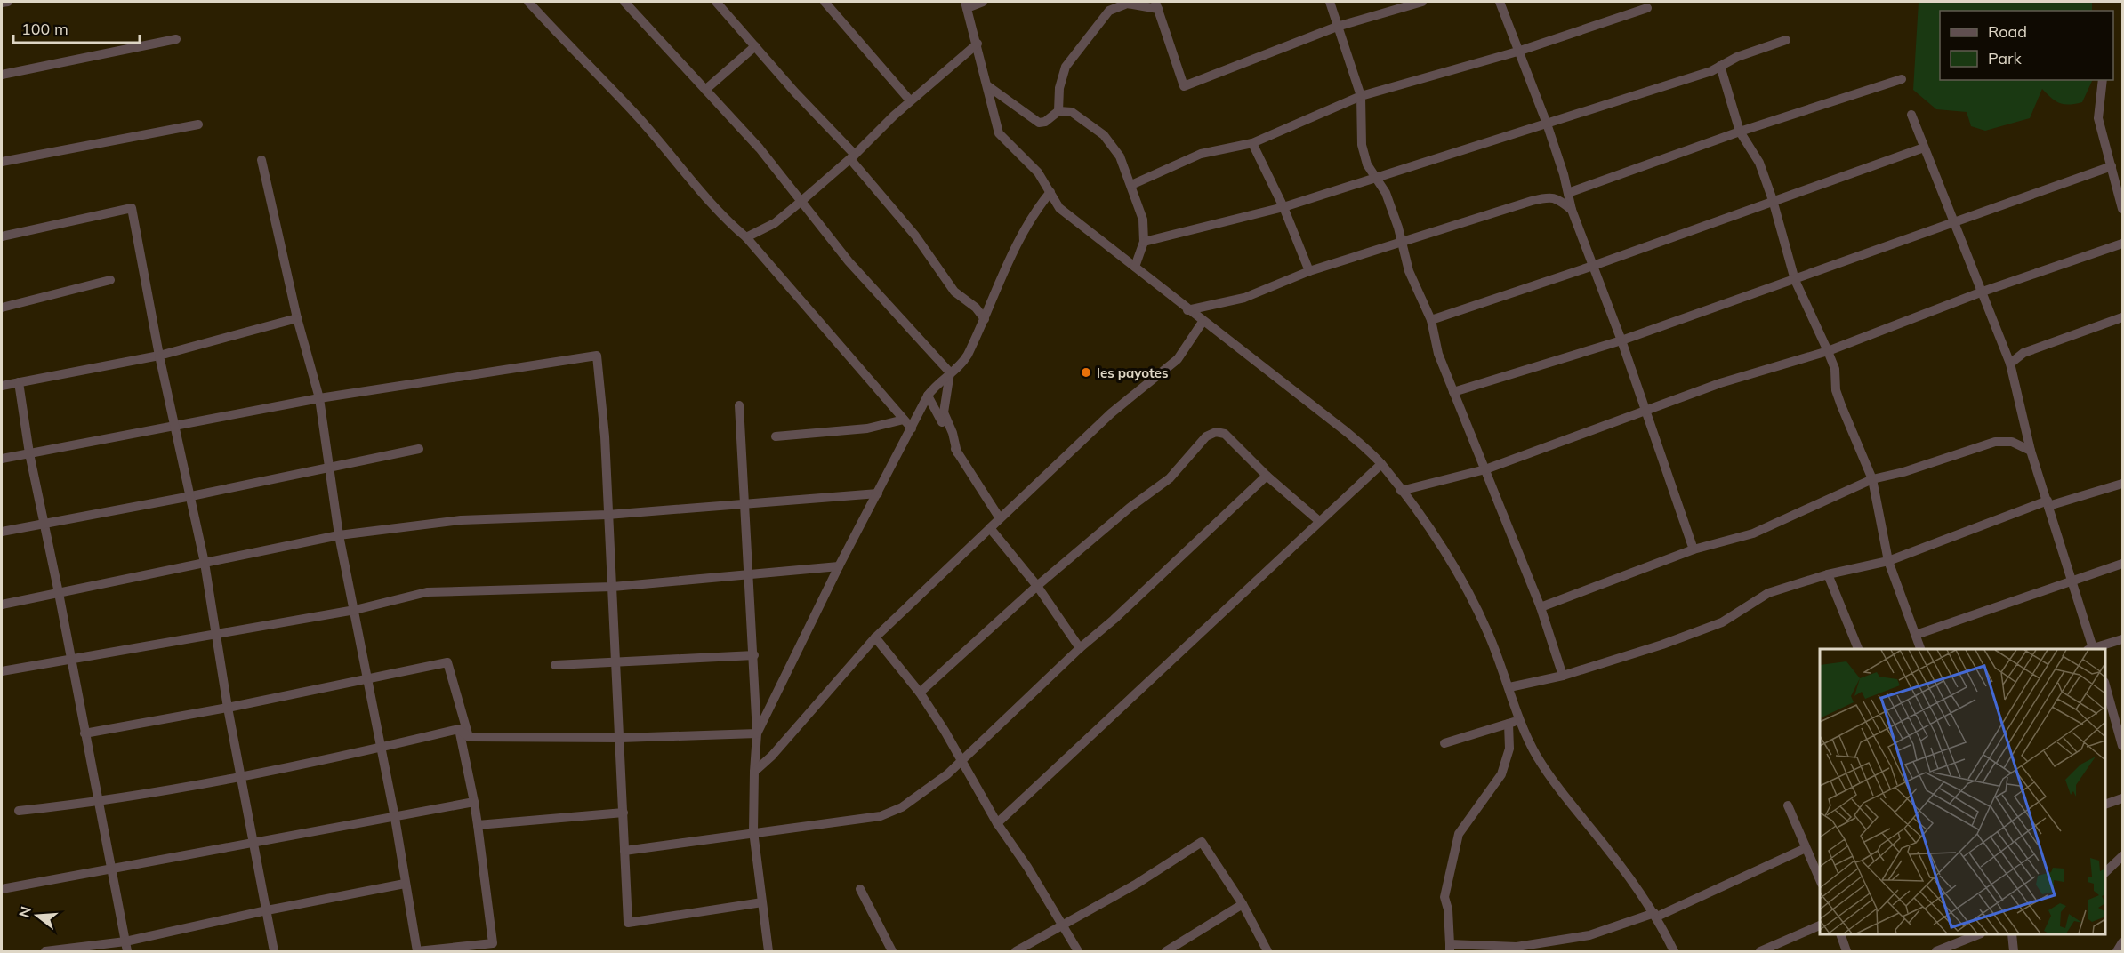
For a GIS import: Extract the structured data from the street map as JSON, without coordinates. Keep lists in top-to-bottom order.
{
  "places": ["les payotes"],
  "legend": ["Road", "Park"],
  "scale_bar": "100 m",
  "north": "left"
}
